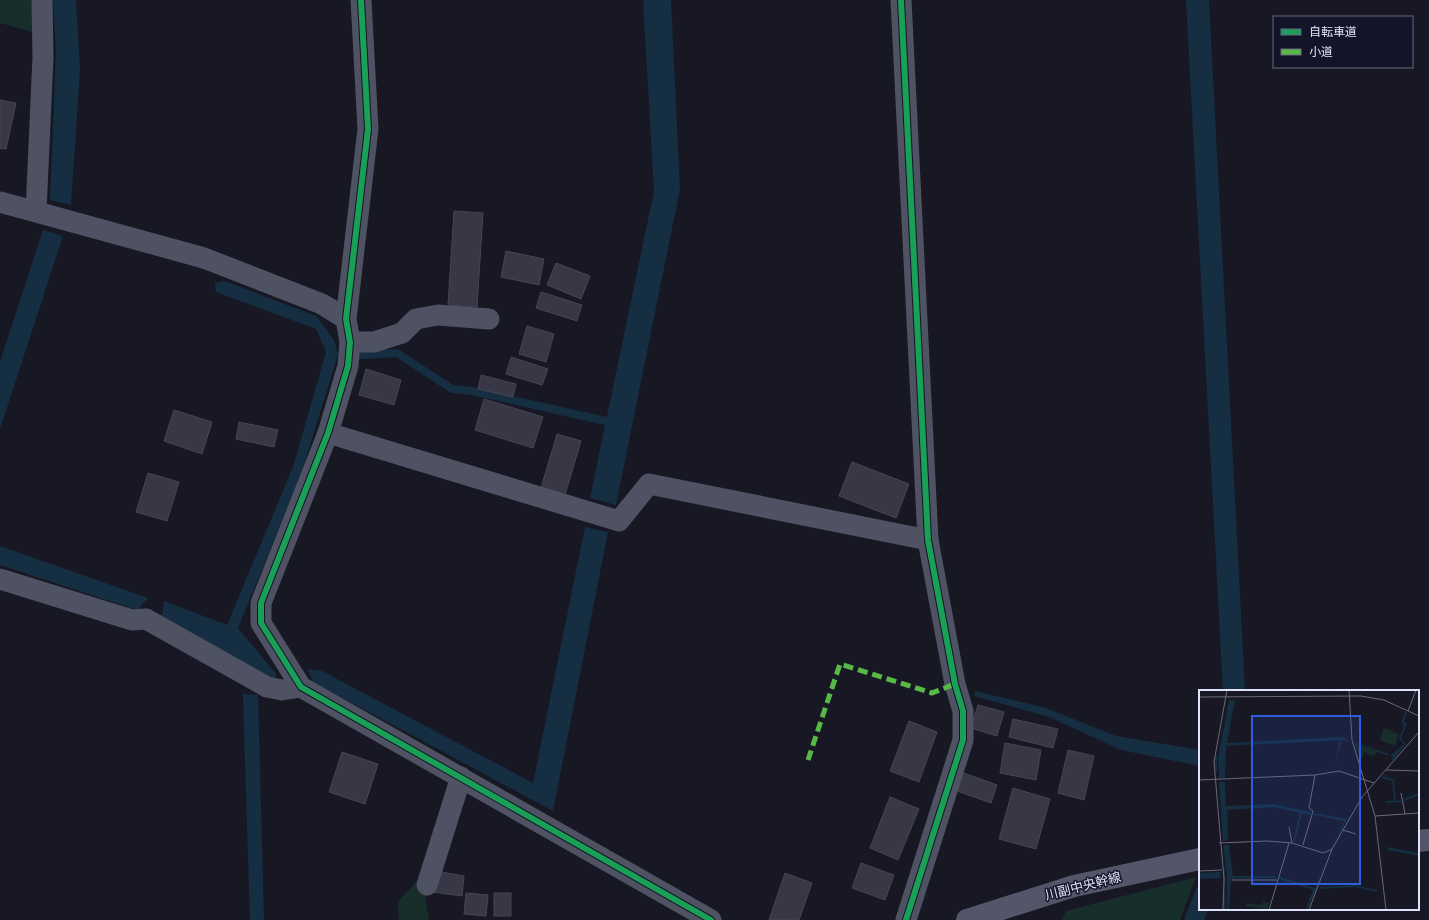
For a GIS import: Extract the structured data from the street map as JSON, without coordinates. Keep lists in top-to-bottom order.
{
  "streets": {
    "street": ["川副中央幹線"]
  },
  "legend": ["自転車道", "小道"]
}
